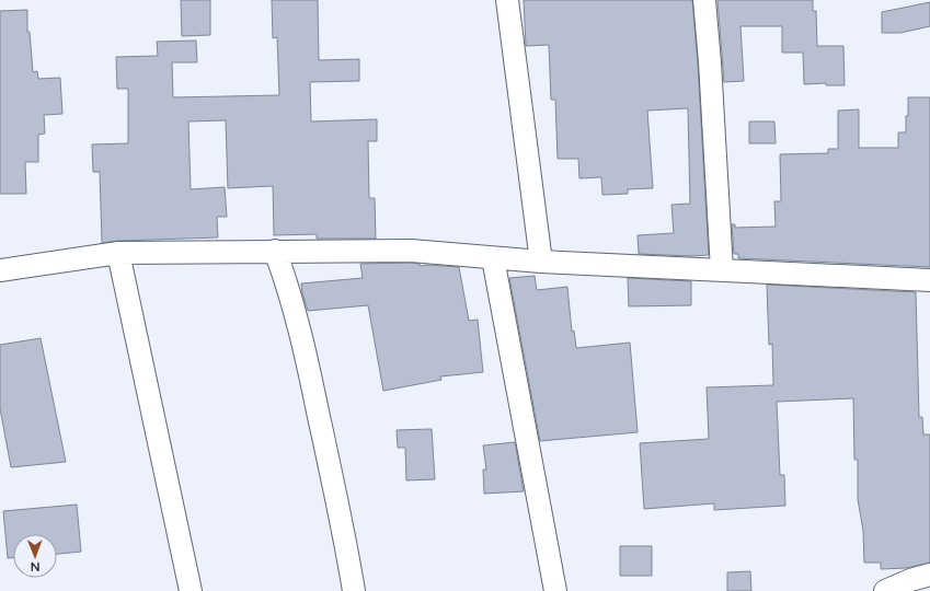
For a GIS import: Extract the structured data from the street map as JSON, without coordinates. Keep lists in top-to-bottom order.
{
  "north": "bottom"
}
